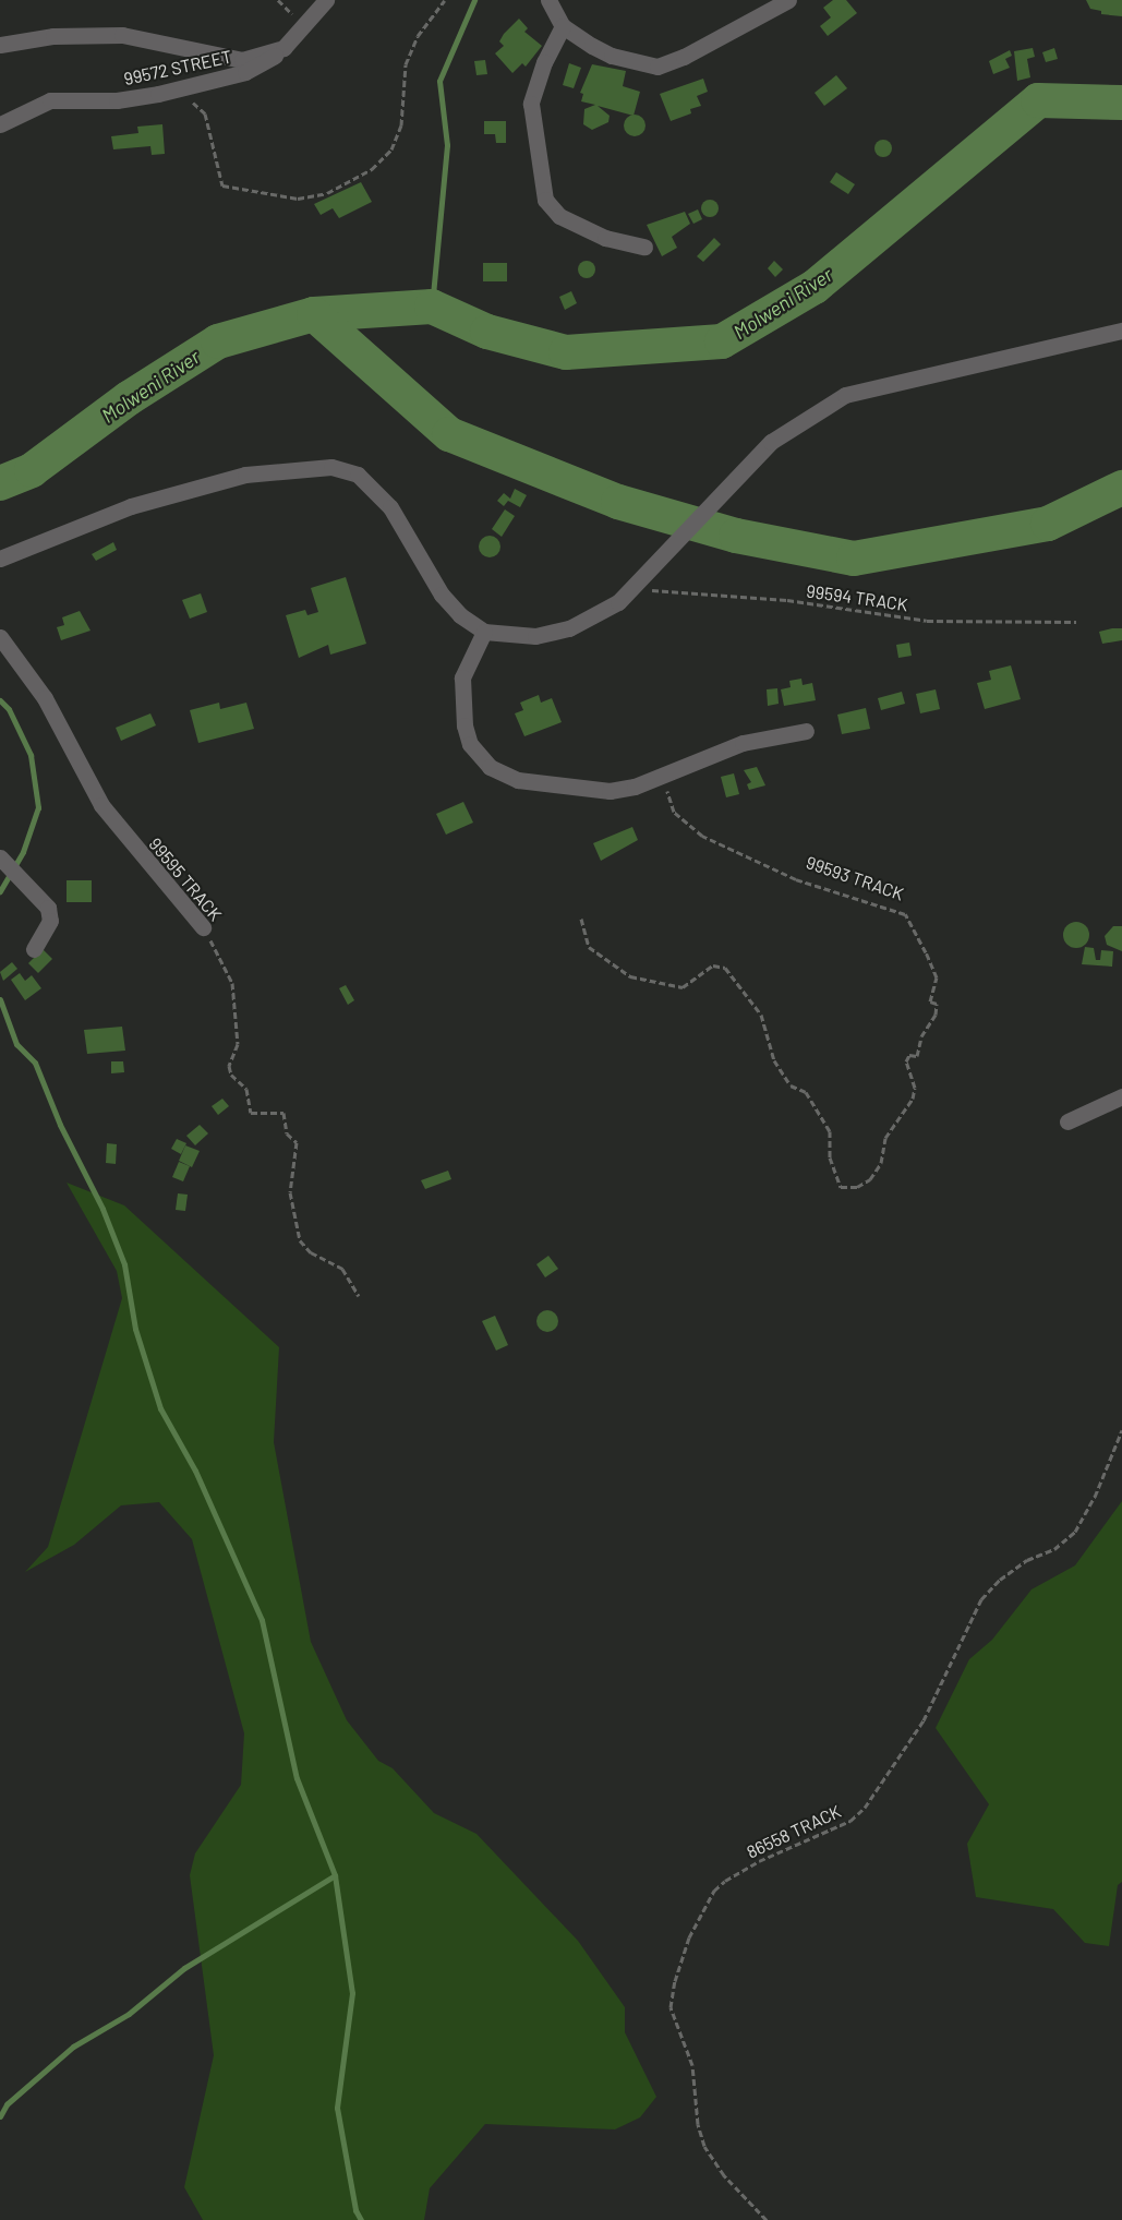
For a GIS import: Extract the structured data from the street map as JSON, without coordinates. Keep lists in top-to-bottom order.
{
  "streets": {
    "street": ["99572 STREET", "99595 TRACK"],
    "path": ["99594 TRACK", "99593 TRACK", "86558 TRACK"]
  },
  "water": ["Molweni River"]
}
